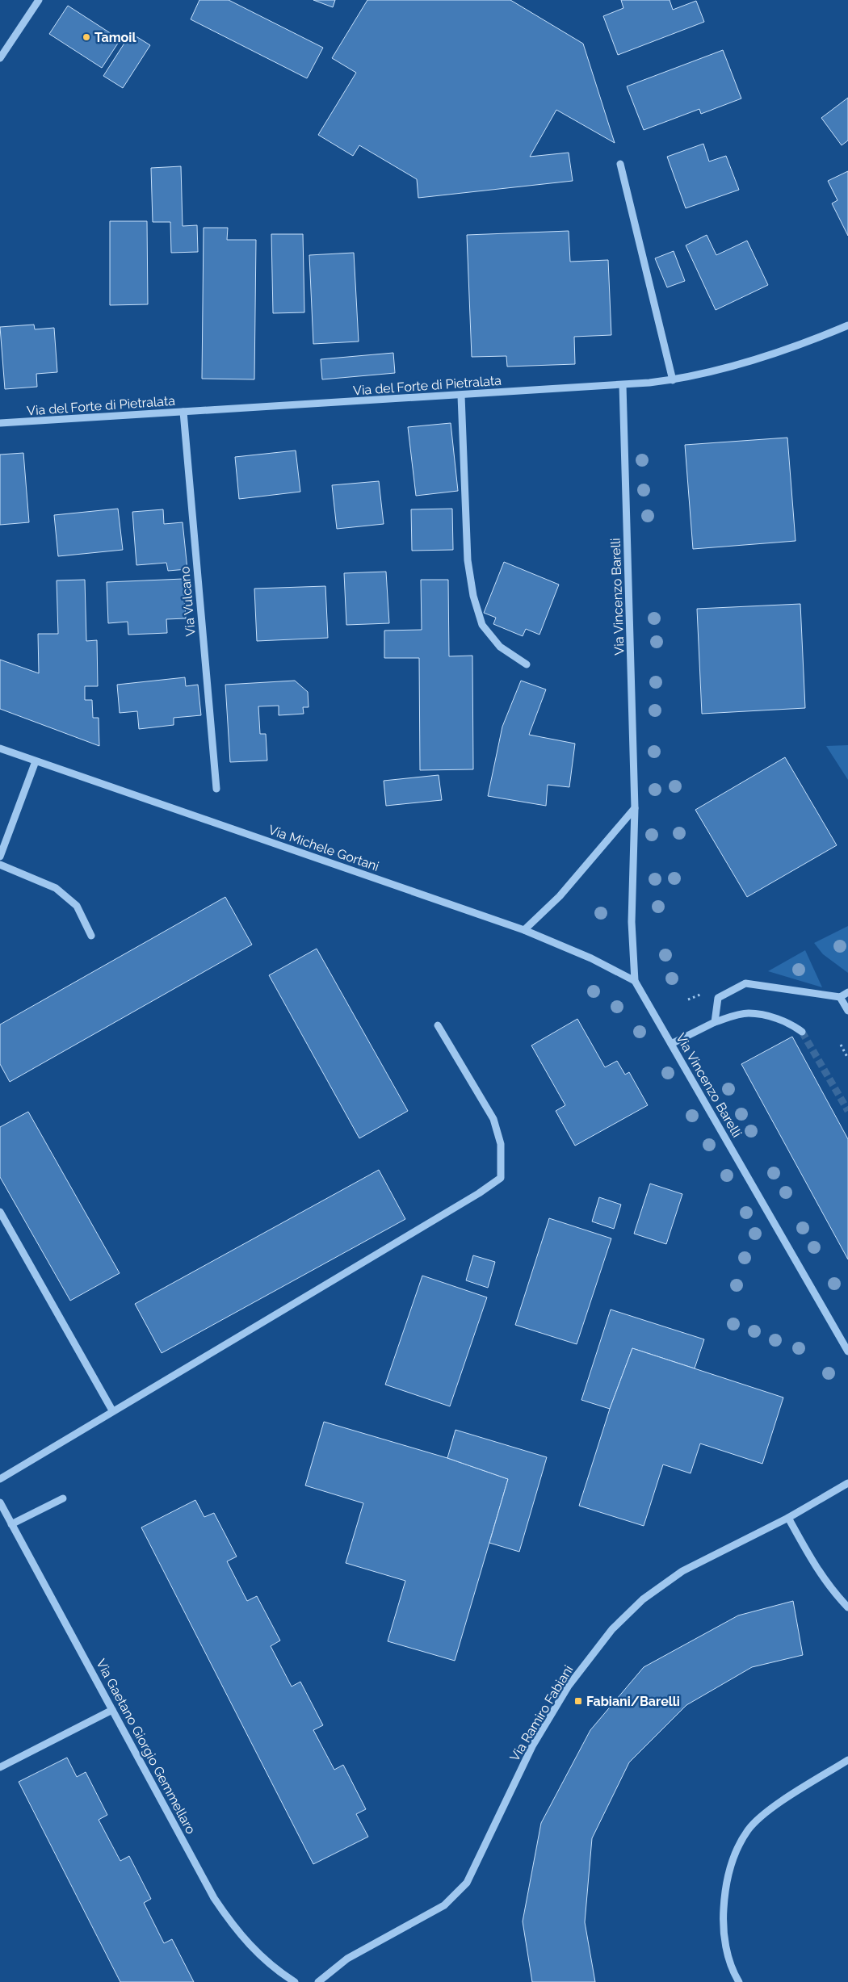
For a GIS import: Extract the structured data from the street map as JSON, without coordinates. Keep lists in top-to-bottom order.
{
  "streets": {
    "street": [
      "Via del Forte di Pietralata",
      "Via Vincenzo Barelli",
      "Via Vulcano",
      "Via Michele Gortani",
      "Via Ramiro Fabiani",
      "Via Gaetano Giorgio Gemmellaro"
    ]
  },
  "crossings": [
    ["Via del Forte di Pietralata", "Via Vincenzo Barelli"],
    ["Via del Forte di Pietralata", "Via Vulcano"],
    ["Via Vincenzo Barelli", "Via Michele Gortani"]
  ],
  "places": {
    "other": ["Tamoil"],
    "transit": ["Fabiani/Barelli"]
  }
}
